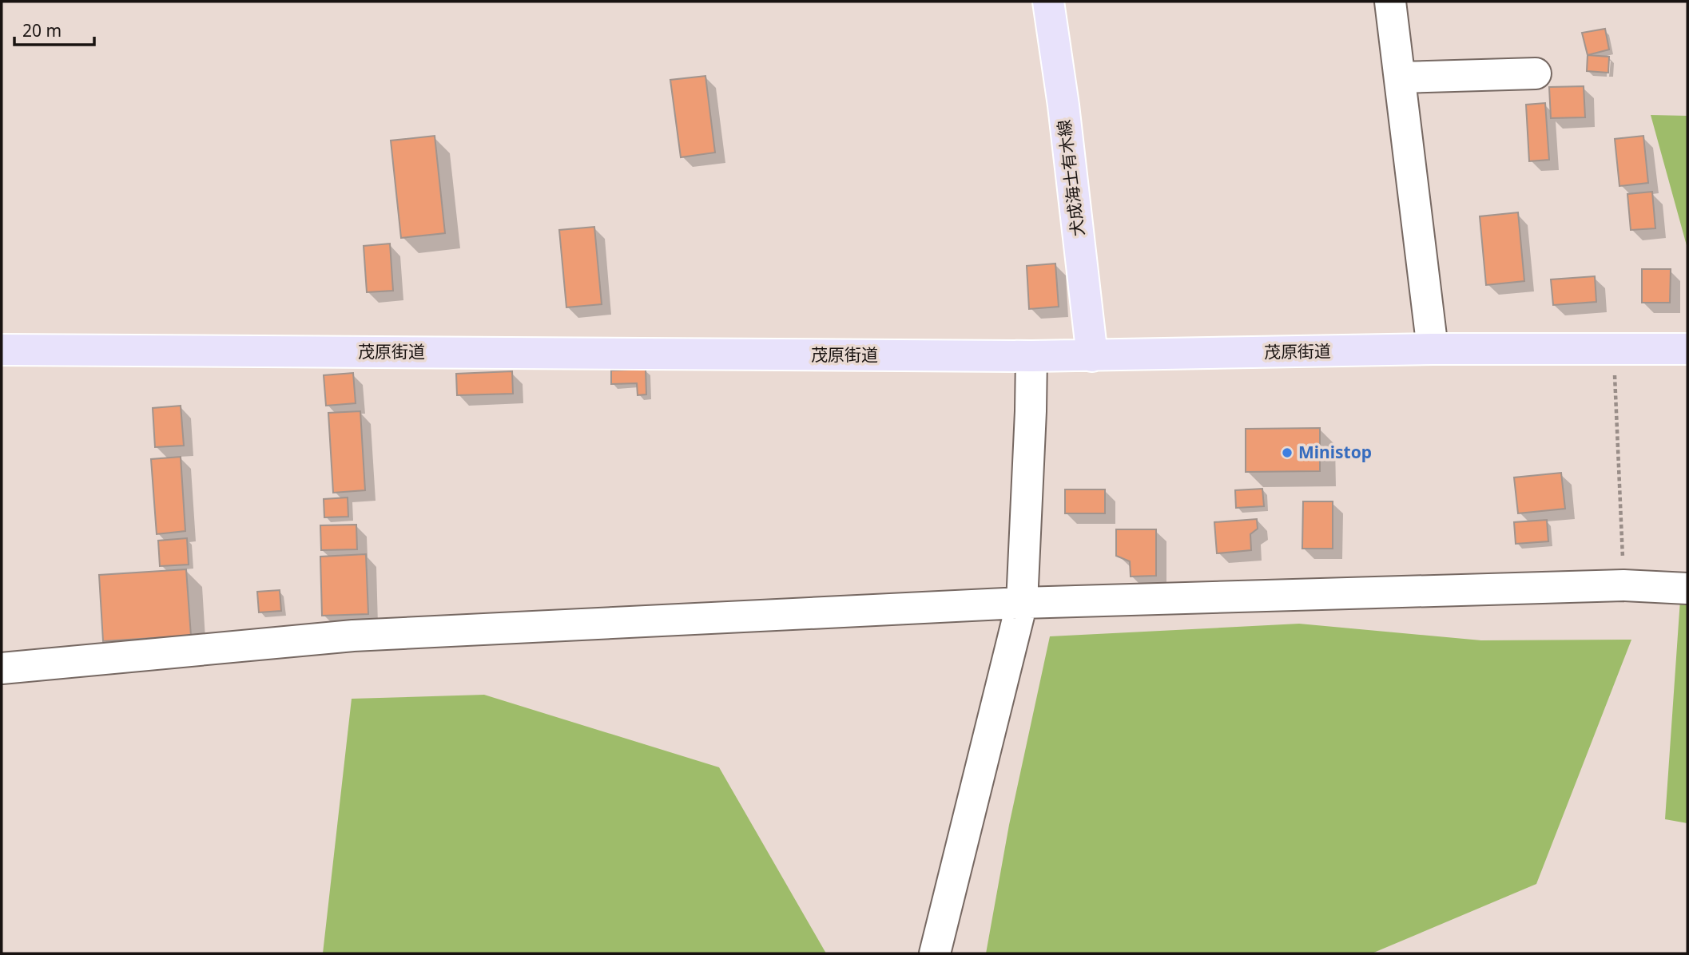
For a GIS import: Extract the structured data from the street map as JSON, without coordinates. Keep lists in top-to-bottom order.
{
  "streets": {
    "main road": ["犬成海士有木線", "茂原街道"]
  },
  "crossings": [
    ["犬成海士有木線", "茂原街道"]
  ],
  "places": ["Ministop"],
  "scale_bar": "20 m"
}
